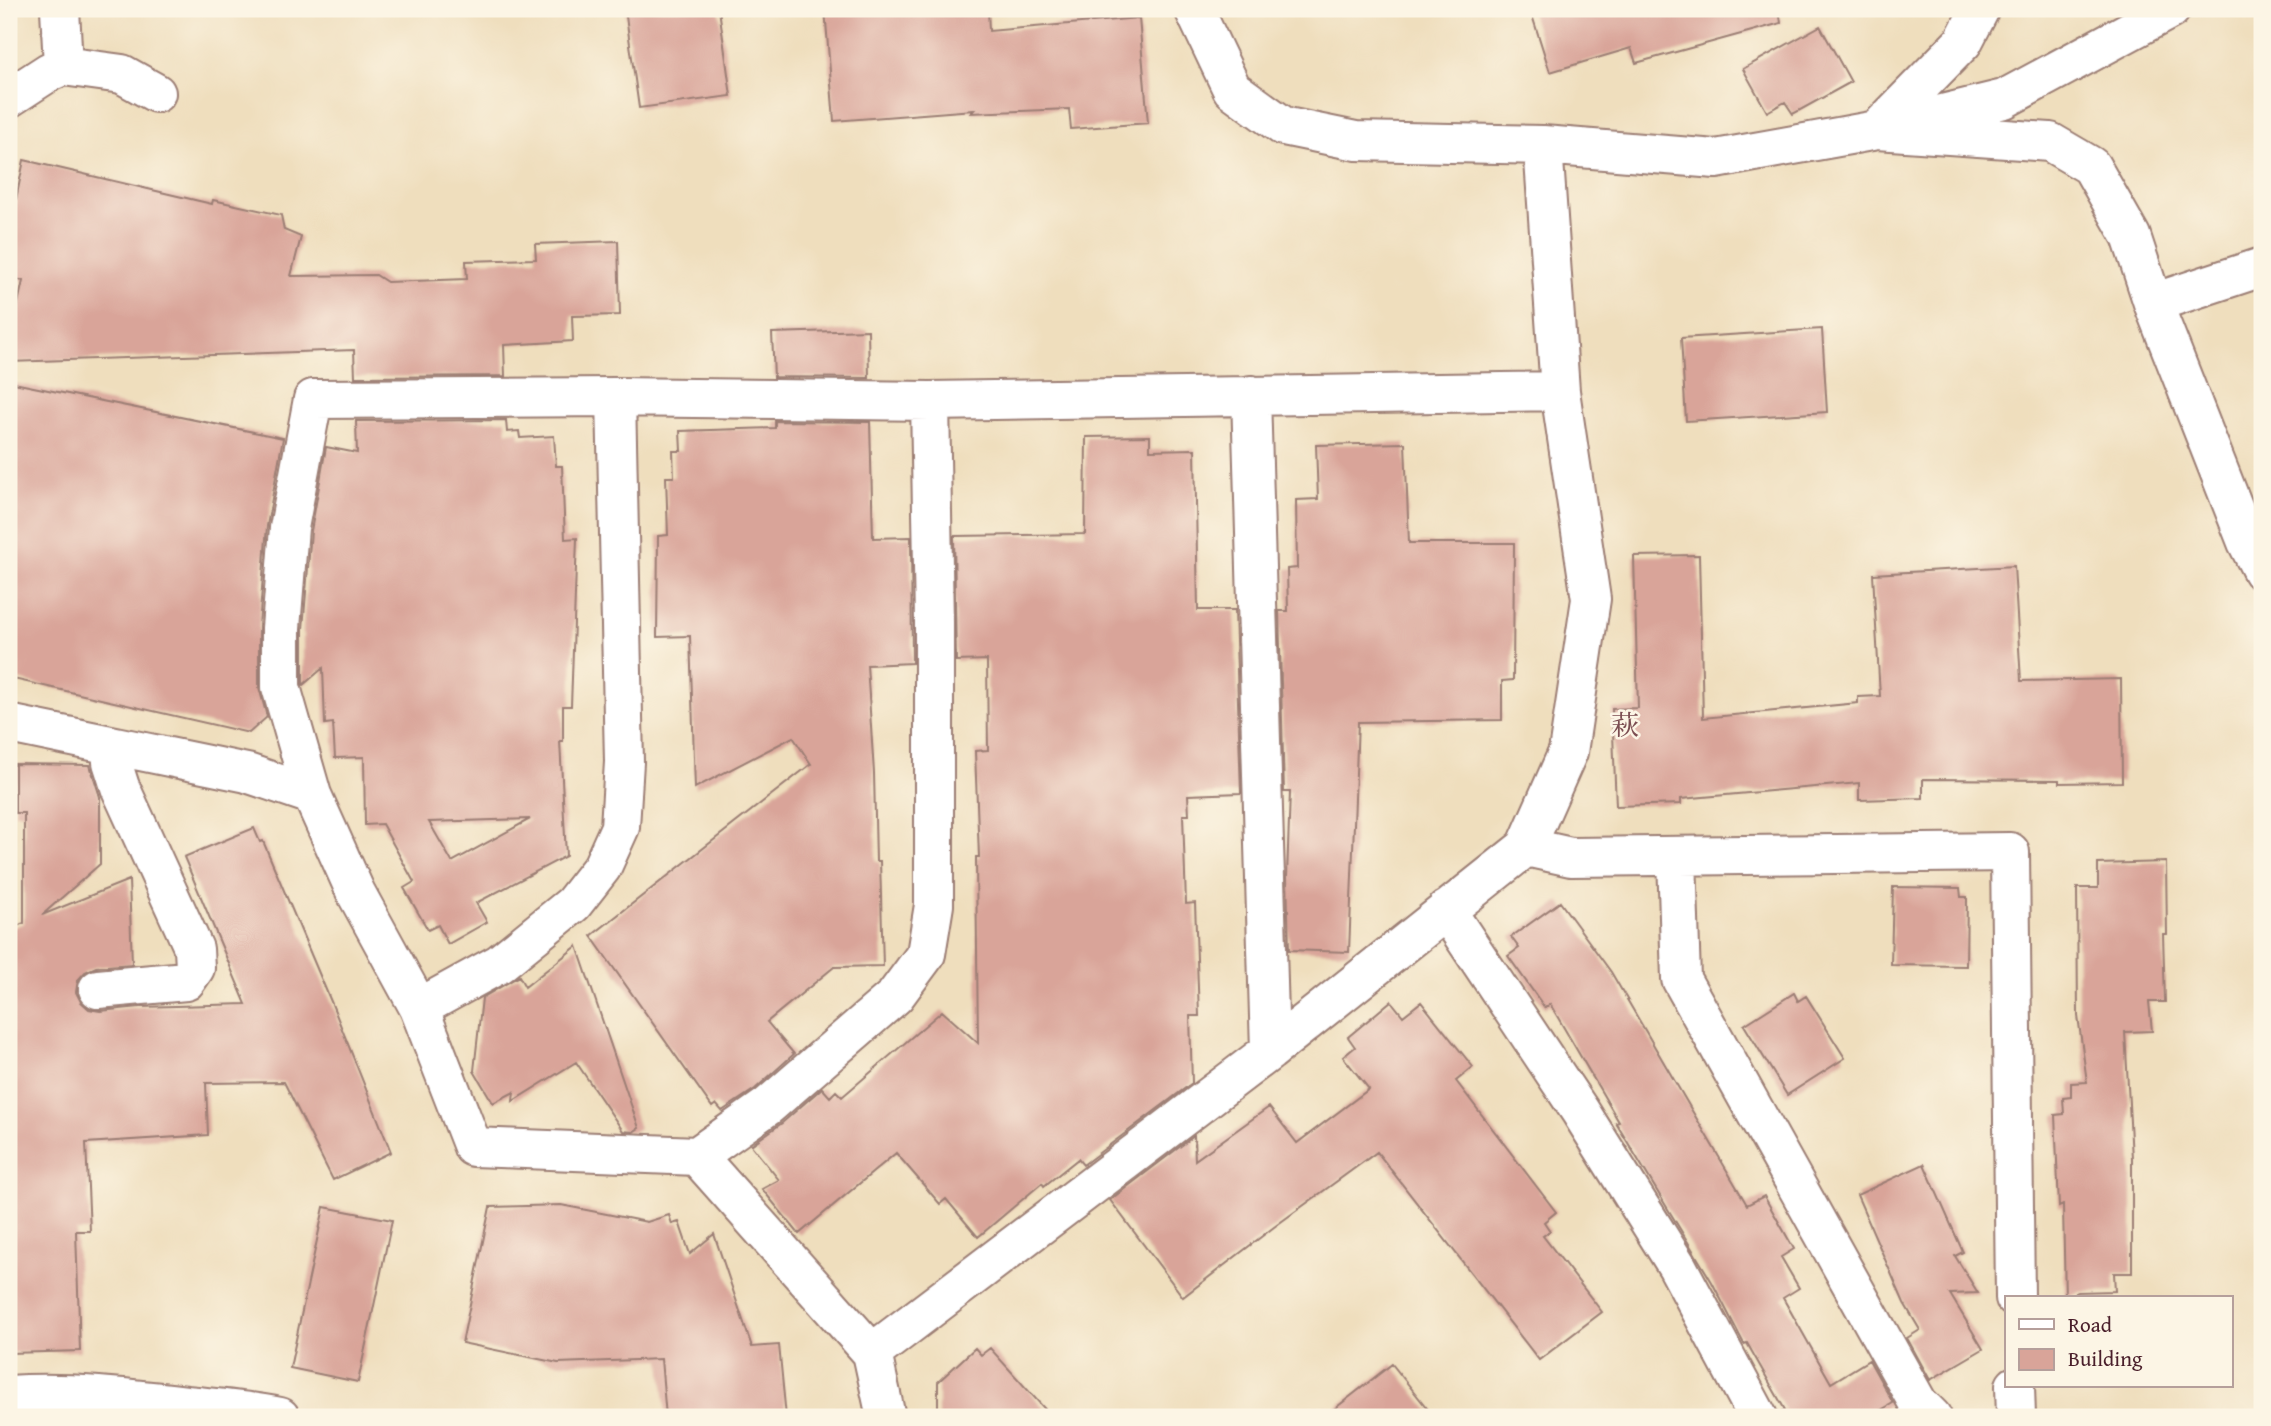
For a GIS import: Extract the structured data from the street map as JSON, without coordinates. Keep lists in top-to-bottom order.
{
  "districts": ["萩"],
  "legend": ["Road", "Building"]
}
